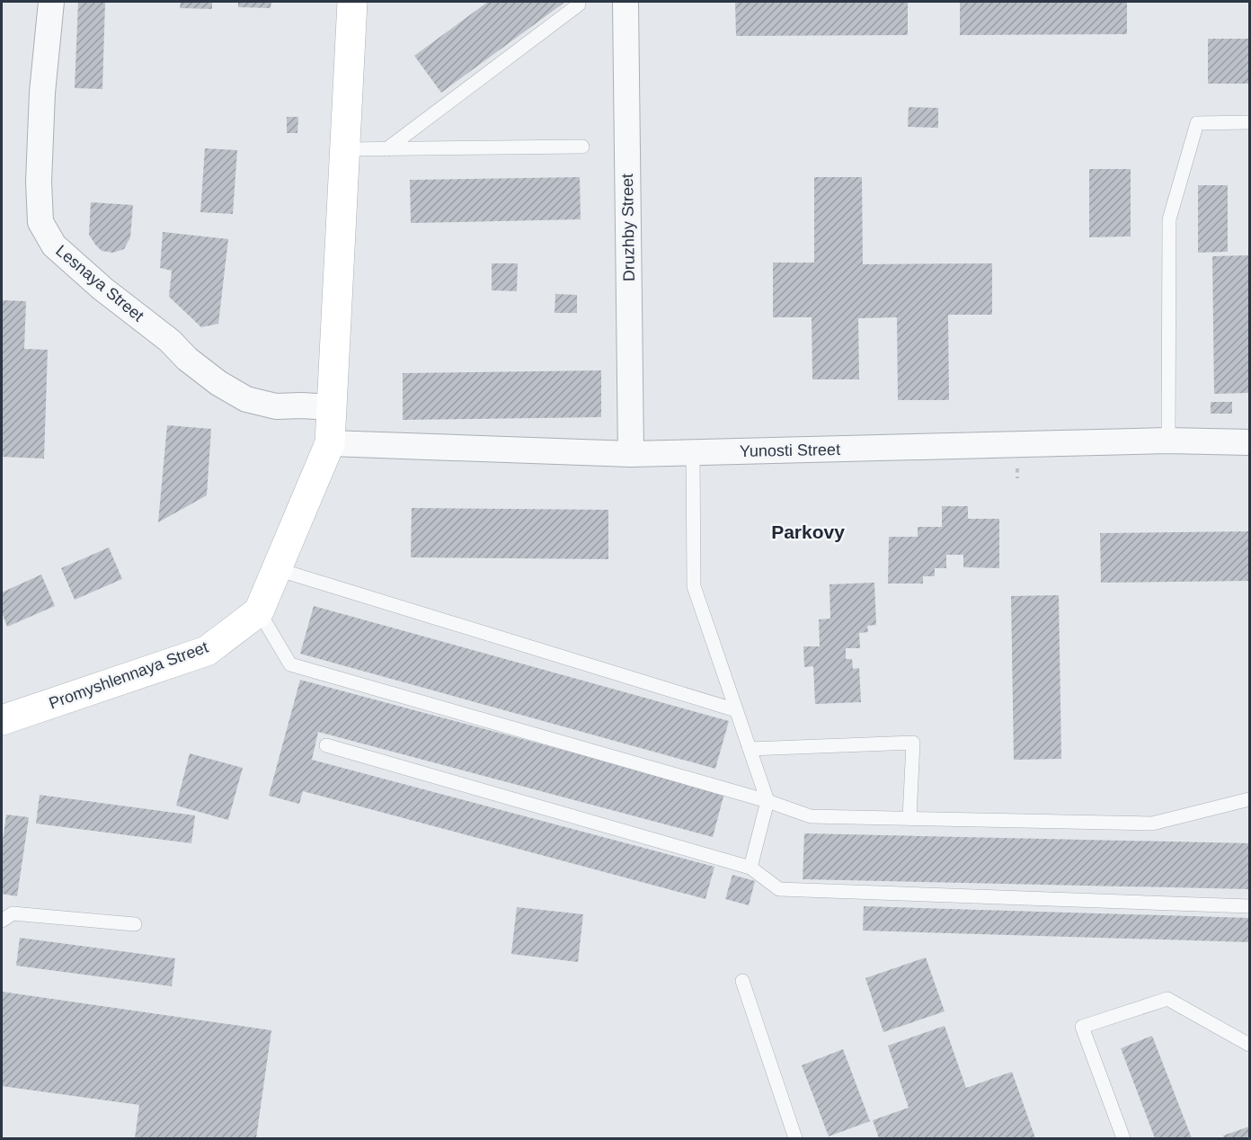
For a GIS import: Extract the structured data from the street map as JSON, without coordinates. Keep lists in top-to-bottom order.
{
  "streets": {
    "main road": ["Promyshlennaya Street"],
    "street": ["Druzhby Street", "Lesnaya Street", "Yunosti Street"]
  },
  "crossings": [
    ["Druzhby Street", "Yunosti Street"],
    ["Yunosti Street", "Promyshlennaya Street"]
  ],
  "districts": ["Parkovy"]
}
